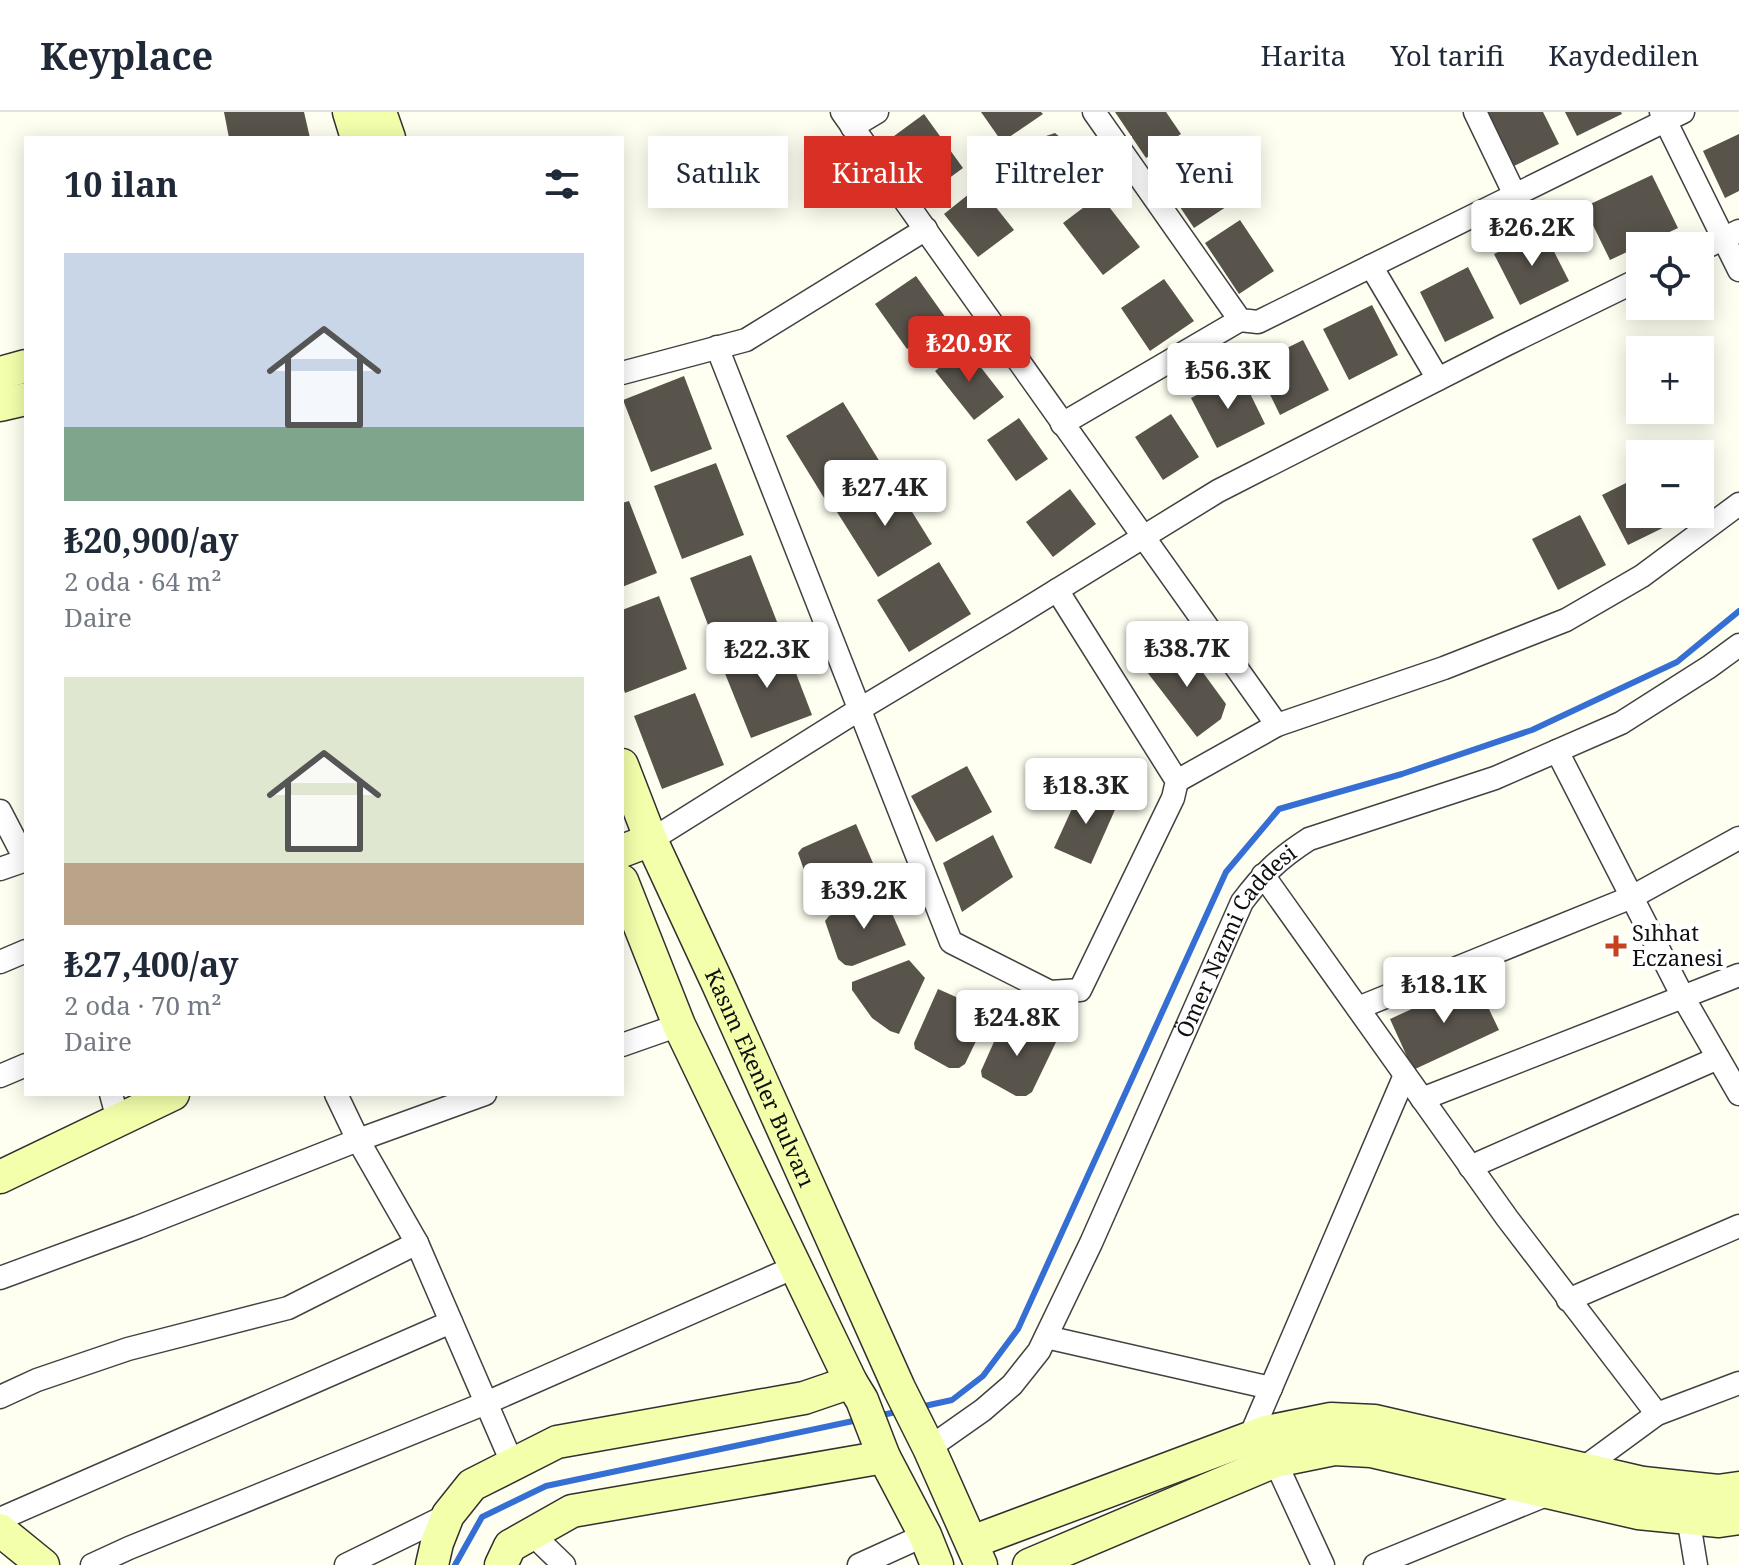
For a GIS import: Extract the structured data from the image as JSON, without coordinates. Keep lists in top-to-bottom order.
{
  "streets": {
    "street": ["Ömer Nazmi Caddesi", "Kasım Ekenler Bulvarı"]
  },
  "crossings": [
    ["Ömer Nazmi Caddesi", "Kasım Ekenler Bulvarı"]
  ],
  "places": {
    "health": ["Sıhhat Eczanesi"]
  },
  "page": {
    "header": "Keyplace",
    "nav": ["Harita", "Yol tarifi", "Kaydedilen"],
    "chip": [
      "Satılık",
      "Kiralık",
      "Filtreler",
      "Yeni"
    ],
    "heading": "10 ilan",
    "price": [
      "₺26.2K",
      "₺20.9K",
      "₺56.3K",
      "₺27.4K",
      "₺38.7K",
      "₺22.3K",
      "₺18.3K",
      "₺39.2K",
      "₺18.1K",
      "₺24.8K"
    ],
    "map_buttons": ["+", "−"],
    "list": [
      {
        "name": "₺20,900/ay",
        "note": "2 oda · 64 m² · Daire"
      },
      {
        "name": "₺27,400/ay",
        "note": "2 oda · 70 m² · Daire"
      }
    ]
  }
}
